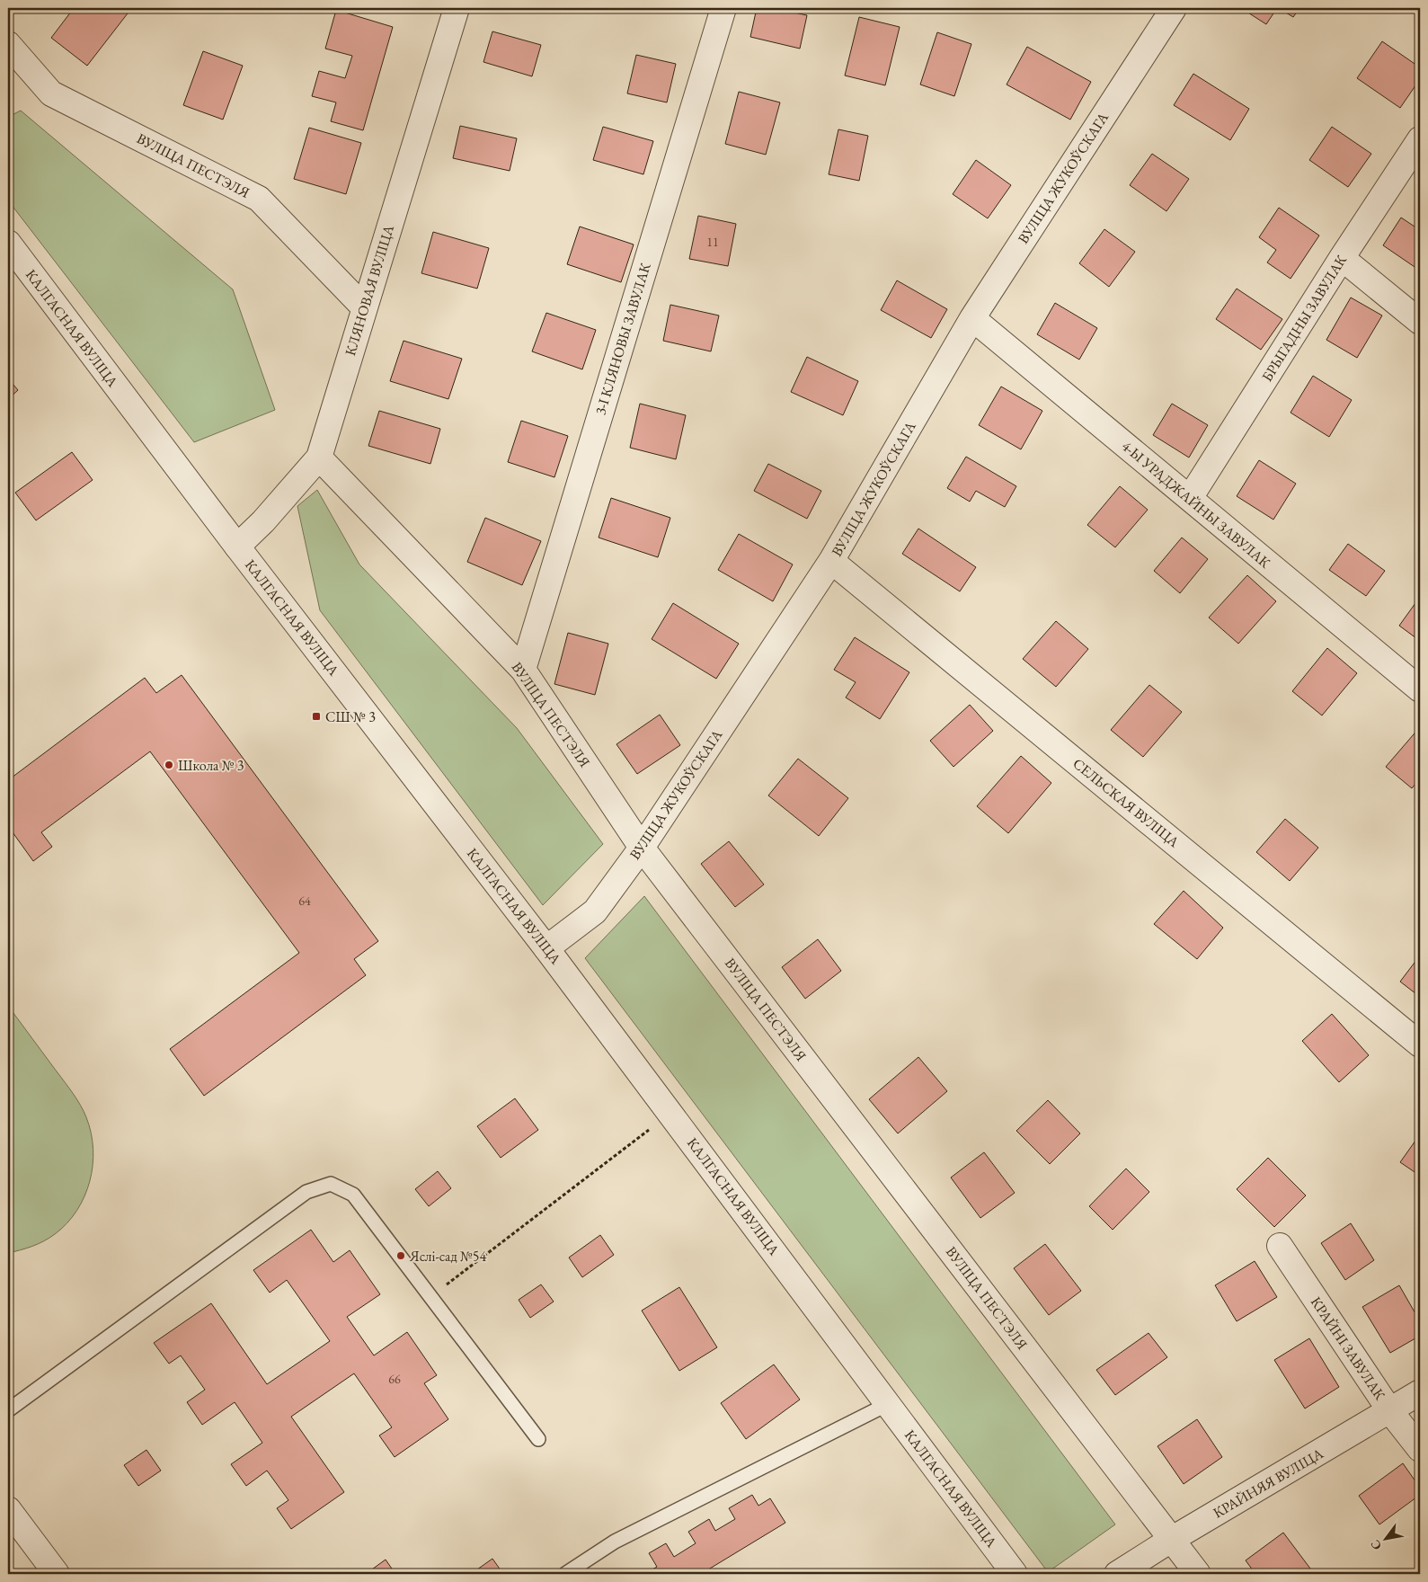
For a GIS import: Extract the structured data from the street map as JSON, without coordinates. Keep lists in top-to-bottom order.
{
  "streets": {
    "street": [
      "ВУЛІЦА ПЕСТЭЛЯ",
      "ВУЛІЦА ЖУКОЎСКАГА",
      "КЛЯНОВАЯ ВУЛІЦА",
      "БРЫГАДНЫ ЗАВУЛАК",
      "КАЛГАСНАЯ ВУЛІЦА",
      "3-І КЛЯНОВЫ ЗАВУЛАК",
      "4-Ы УРАДЖАЙНЫ ЗАВУЛАК",
      "СЕЛЬСКАЯ ВУЛІЦА",
      "КРАЙНІ ЗАВУЛАК",
      "КРАЙНЯЯ ВУЛІЦА"
    ]
  },
  "crossings": [
    ["ВУЛІЦА ПЕСТЭЛЯ", "ВУЛІЦА ЖУКОЎСКАГА"],
    ["ВУЛІЦА ПЕСТЭЛЯ", "КЛЯНОВАЯ ВУЛІЦА"],
    ["ВУЛІЦА ПЕСТЭЛЯ", "3-І КЛЯНОВЫ ЗАВУЛАК"],
    ["ВУЛІЦА ПЕСТЭЛЯ", "КРАЙНЯЯ ВУЛІЦА"],
    ["ВУЛІЦА ЖУКОЎСКАГА", "КАЛГАСНАЯ ВУЛІЦА"],
    ["ВУЛІЦА ЖУКОЎСКАГА", "4-Ы УРАДЖАЙНЫ ЗАВУЛАК"],
    ["ВУЛІЦА ЖУКОЎСКАГА", "СЕЛЬСКАЯ ВУЛІЦА"],
    ["КЛЯНОВАЯ ВУЛІЦА", "КАЛГАСНАЯ ВУЛІЦА"],
    ["БРЫГАДНЫ ЗАВУЛАК", "4-Ы УРАДЖАЙНЫ ЗАВУЛАК"],
    ["КРАЙНІ ЗАВУЛАК", "КРАЙНЯЯ ВУЛІЦА"]
  ],
  "places": {
    "transit": ["СШ № 3"],
    "other": ["Школа № 3", "Яслі-сад №54"]
  },
  "house_numbers": ["11", "64", "66"],
  "north": "bottom left"
}
